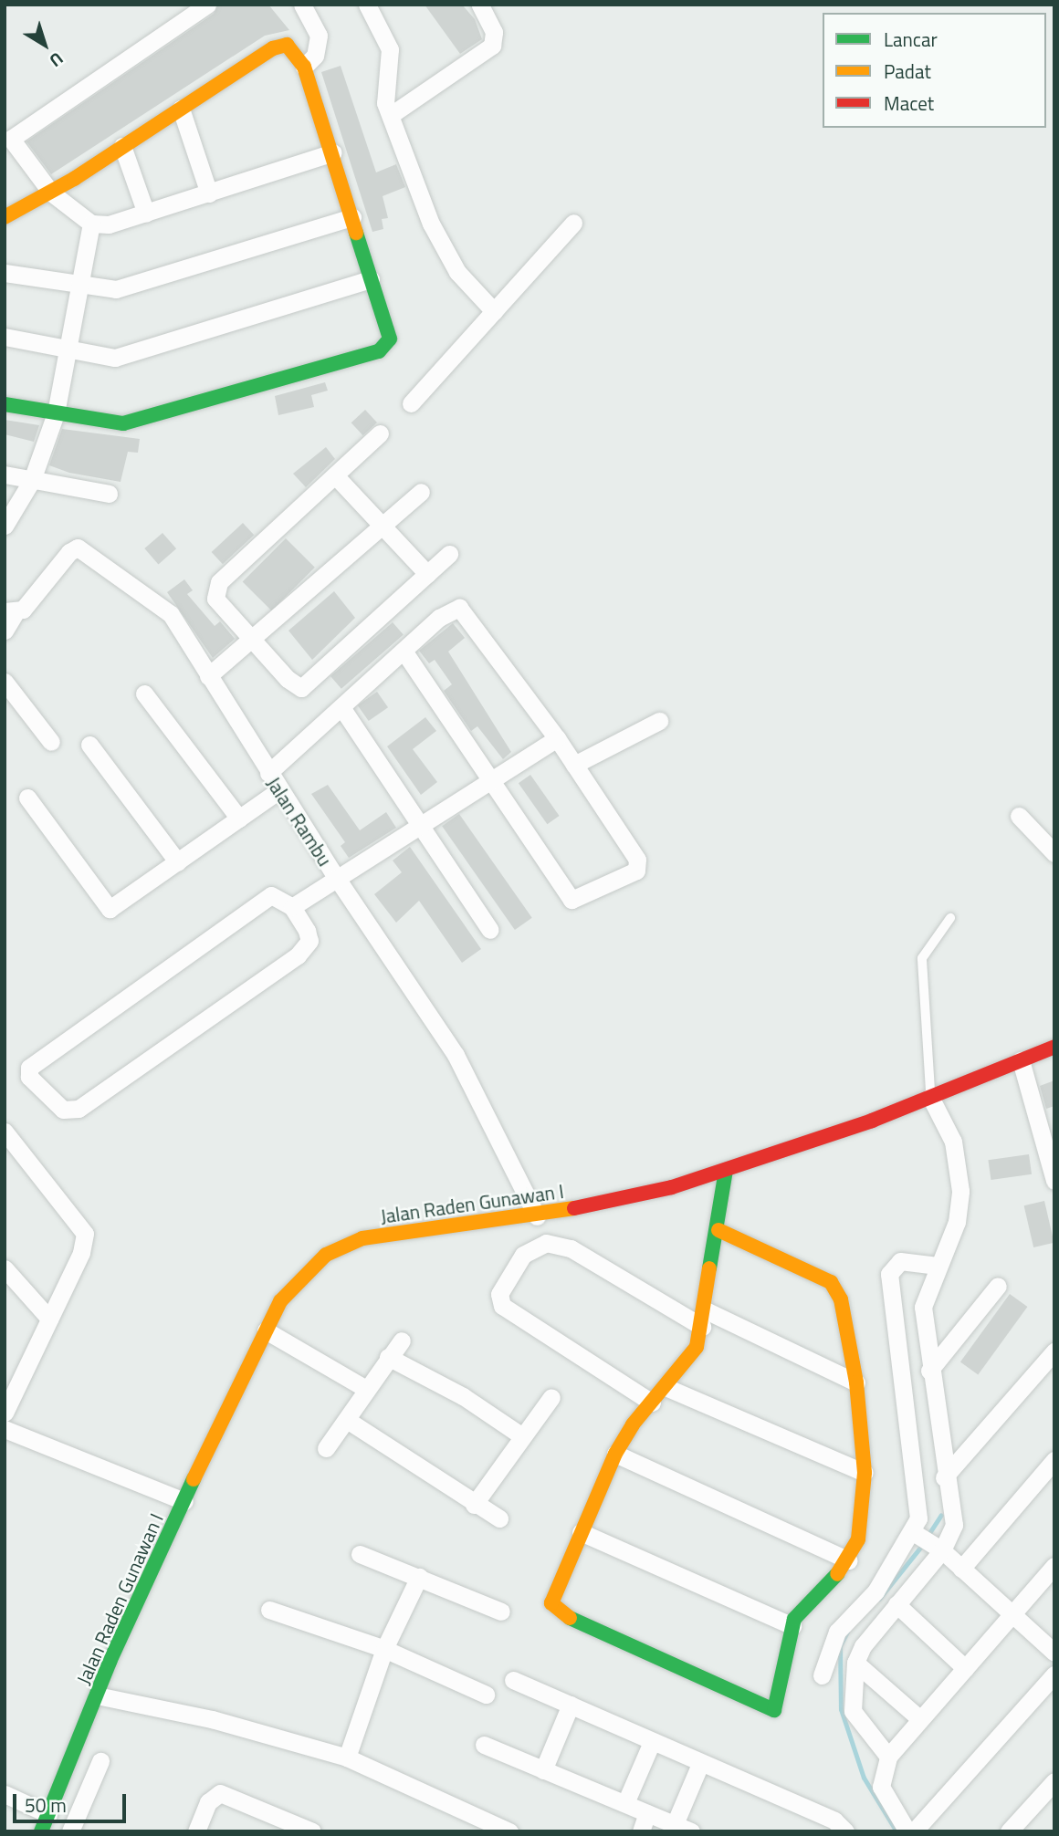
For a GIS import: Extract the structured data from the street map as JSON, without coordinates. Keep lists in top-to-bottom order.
{
  "streets": {
    "main road": ["Jalan Raden Gunawan I"],
    "street": ["Jalan Rambu"]
  },
  "crossings": [
    ["Jalan Rambu", "Jalan Raden Gunawan I"]
  ],
  "legend": ["Lancar", "Padat", "Macet"],
  "scale_bar": "50 m",
  "north": "bottom right"
}
